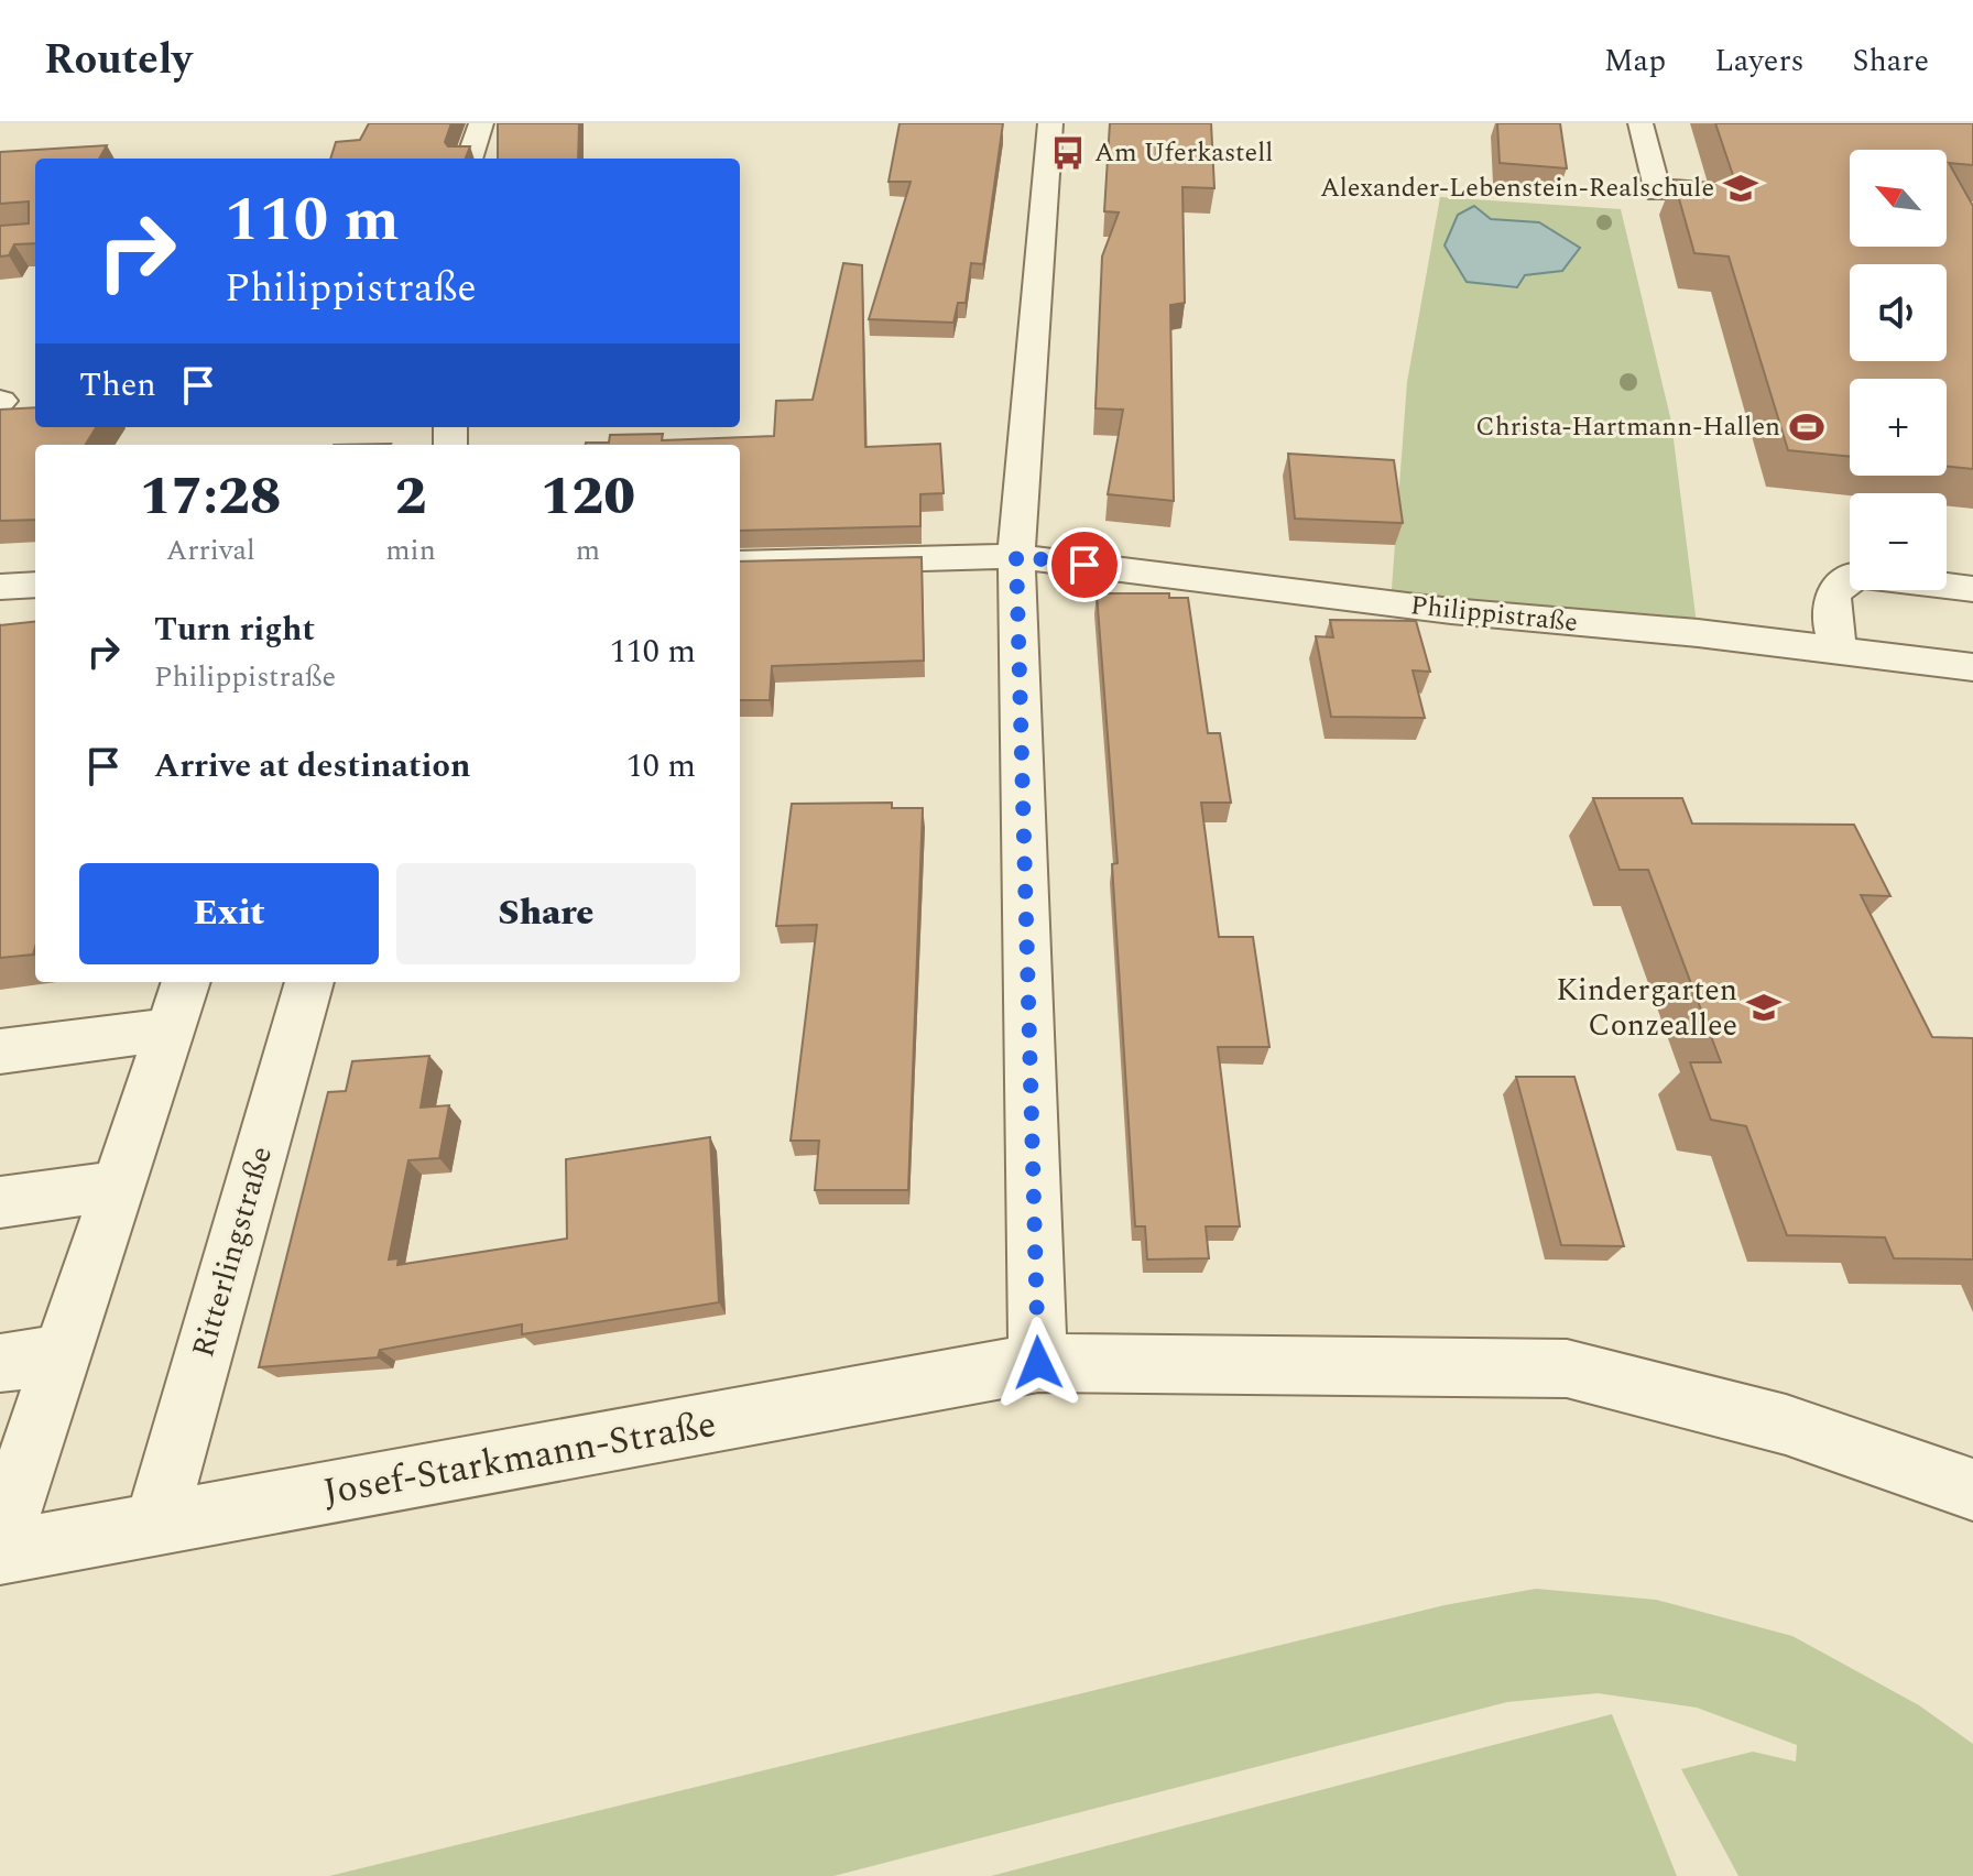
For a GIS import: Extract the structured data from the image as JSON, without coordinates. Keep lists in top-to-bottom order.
{
  "streets": {
    "street": ["Philippistraße", "Ritterlingstraße", "Josef-Starkmann-Straße"]
  },
  "crossings": [
    ["Ritterlingstraße", "Josef-Starkmann-Straße"]
  ],
  "places": {
    "bus stop": ["Am Uferkastell"],
    "school or university": ["Alexander-Lebenstein-Realschule", "Kindergarten Conzeallee"],
    "sports": ["Christa-Hartmann-Hallen"]
  },
  "north": "top left",
  "page": {
    "header": "Routely",
    "nav": ["Map", "Layers", "Share"],
    "map_buttons": ["+", "−"],
    "turn": ["110 m", "Philippistraße"],
    "then": "Then",
    "eta": [
      "17:28",
      "Arrival",
      "2",
      "min",
      "120",
      "m"
    ],
    "list": [
      {
        "name": "Turn right",
        "note": "Philippistraße",
        "value": "110 m"
      },
      {
        "name": "Arrive at destination",
        "value": "10 m"
      }
    ],
    "buttons": ["Exit", "Share"]
  }
}
